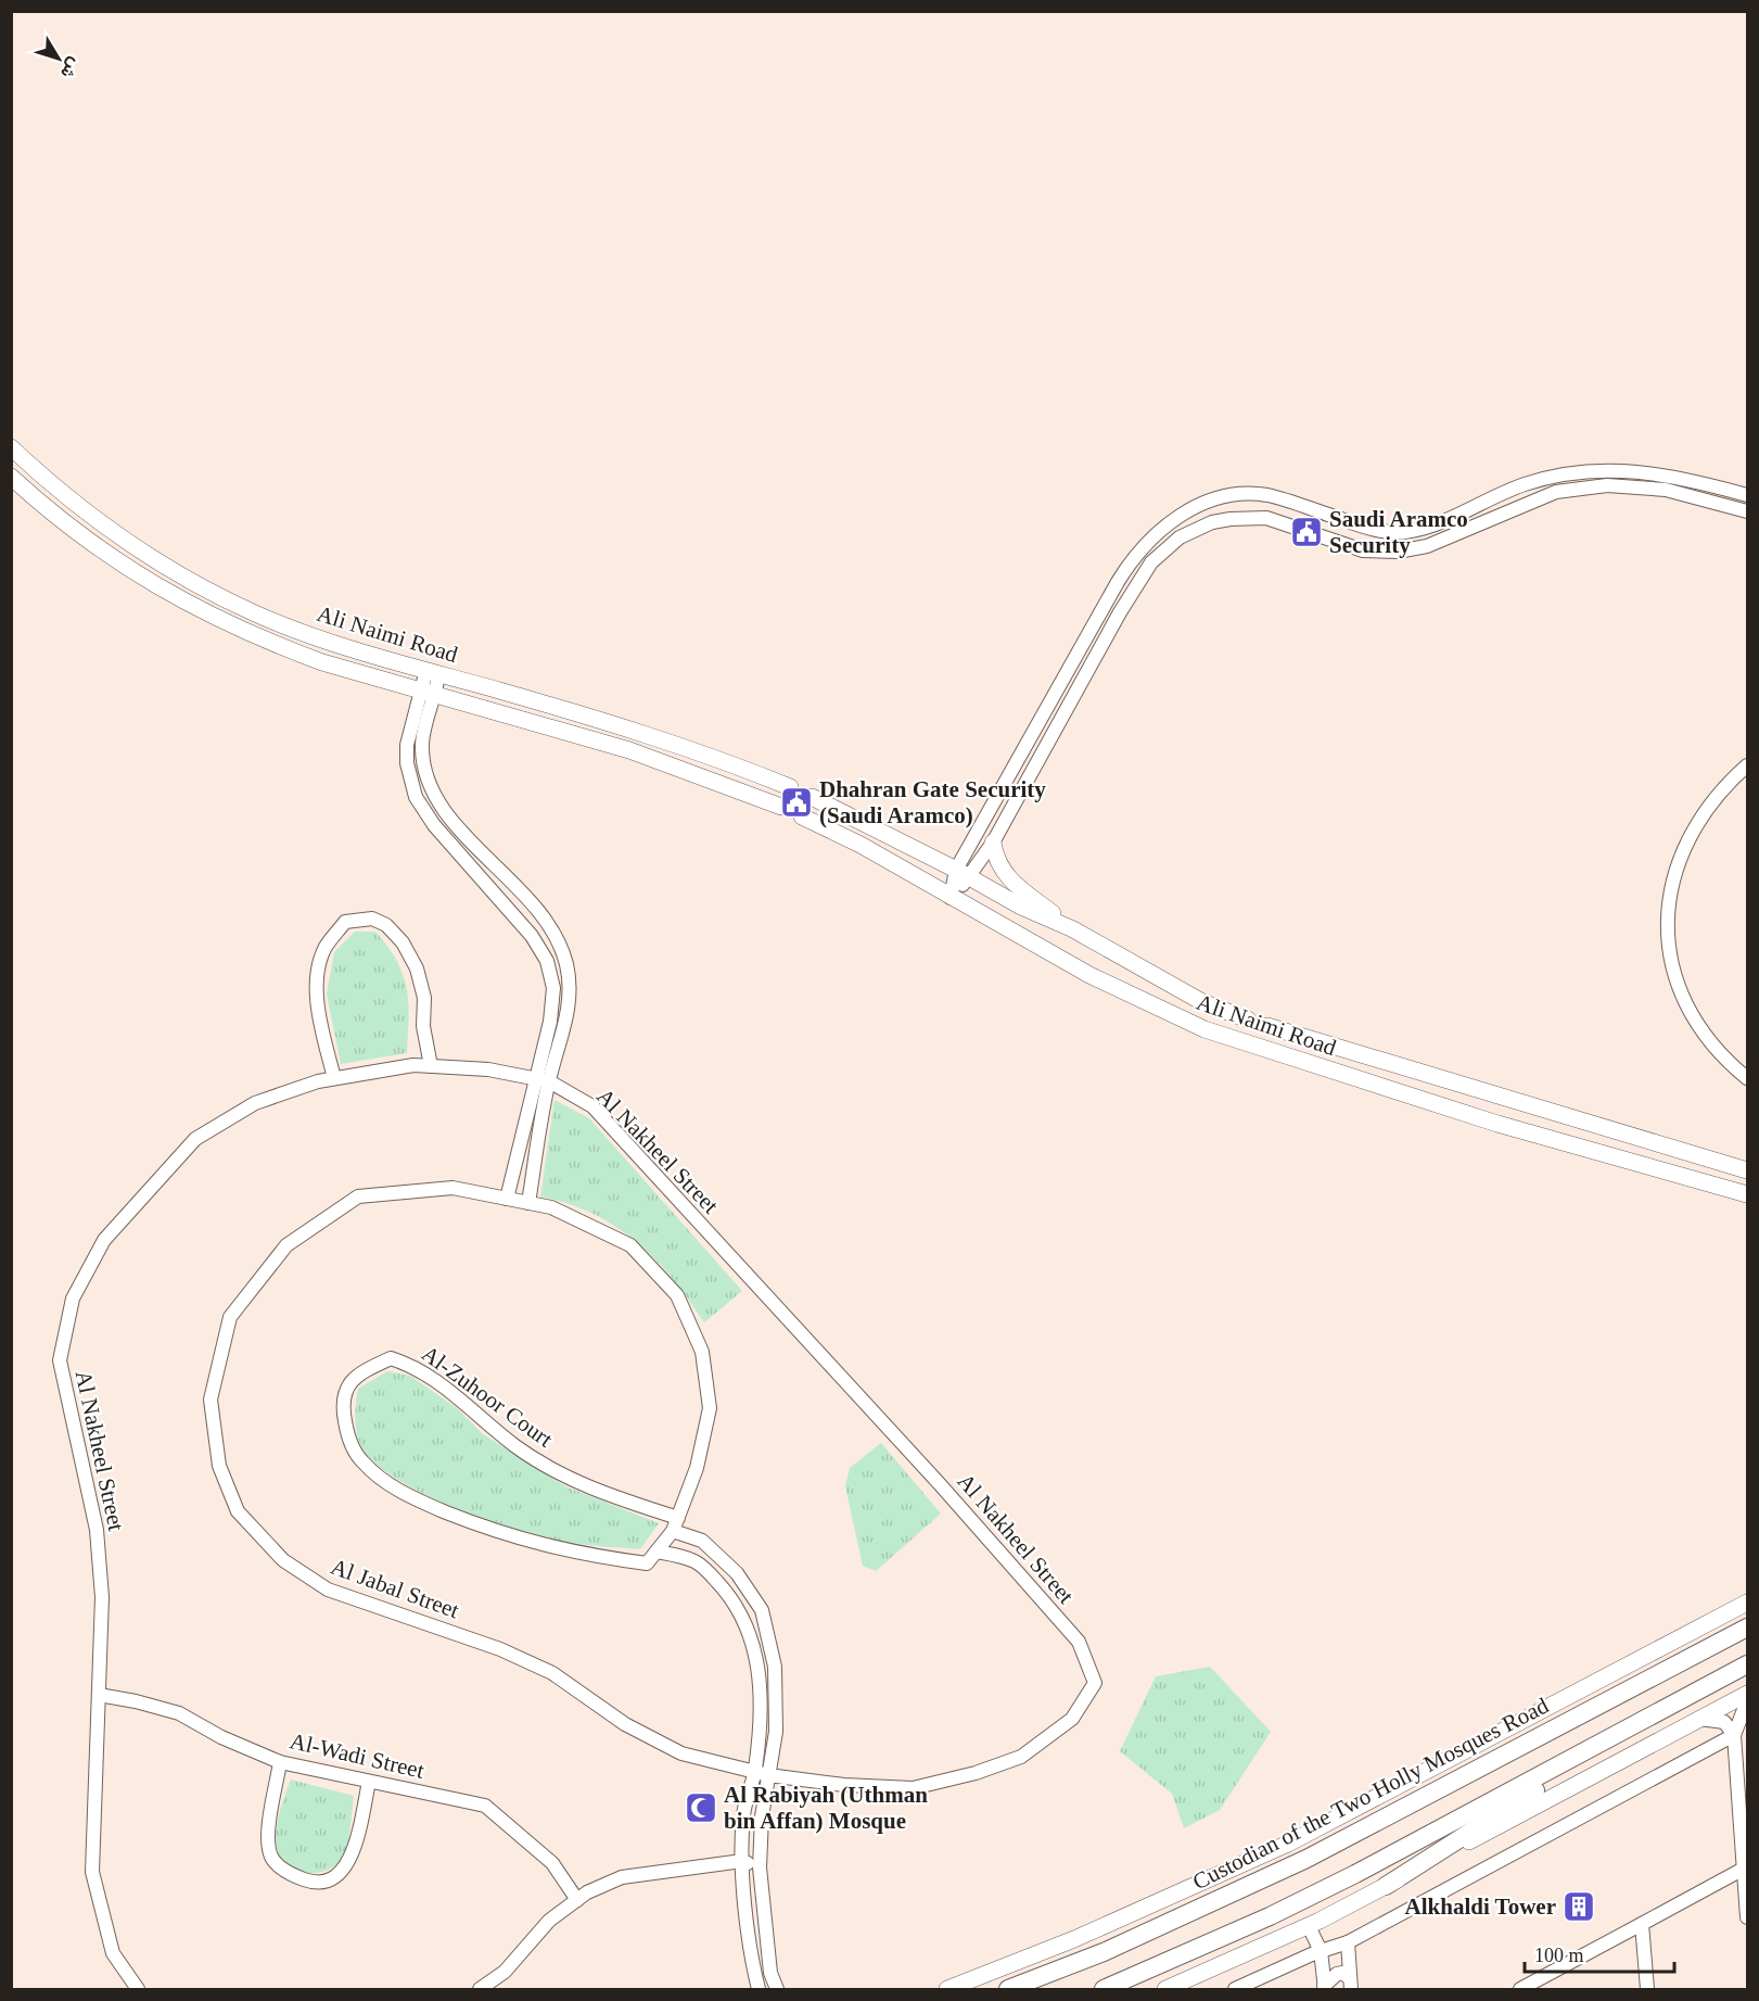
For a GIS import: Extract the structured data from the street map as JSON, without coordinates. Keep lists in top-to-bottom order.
{
  "streets": {
    "highway": ["Custodian of the Two Holly Mosques Road"],
    "main road": ["Ali Naimi Road"],
    "street": [
      "Al Nakheel Street",
      "Al-Zuhoor Court",
      "Al Jabal Street",
      "Al-Wadi Street"
    ]
  },
  "crossings": [
    ["Al Nakheel Street", "Al Jabal Street"],
    ["Al Nakheel Street", "Al-Wadi Street"],
    ["Al-Zuhoor Court", "Al Jabal Street"]
  ],
  "places": {
    "public building": ["Saudi Aramco Security", "Dhahran Gate Security (Saudi Aramco)"],
    "mosque": ["Al Rabiyah (Uthman bin Affan) Mosque"],
    "building": ["Alkhaldi Tower"]
  },
  "scale_bar": "100 m",
  "north": "bottom right"
}
